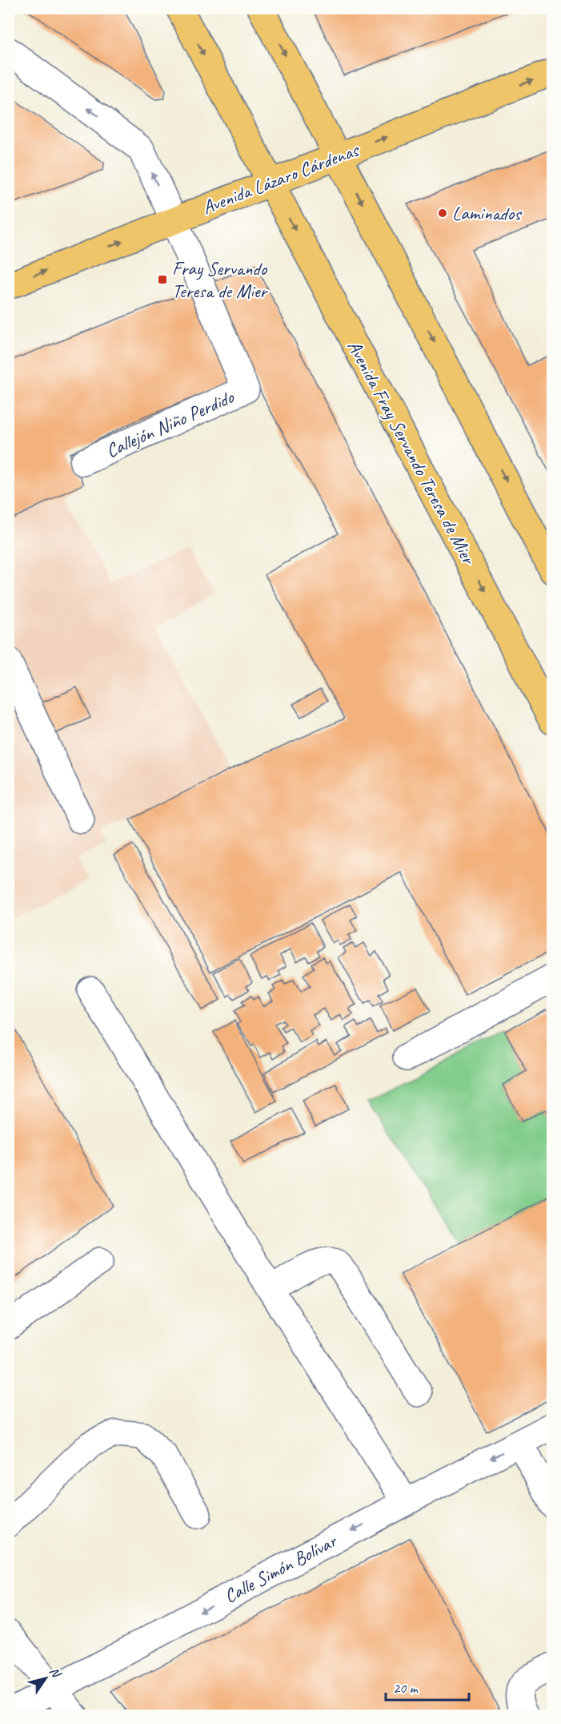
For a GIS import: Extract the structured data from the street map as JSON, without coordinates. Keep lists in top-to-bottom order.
{
  "streets": {
    "main road": ["Avenida Lázaro Cárdenas", "Avenida Fray Servando Teresa de Mier"],
    "street": ["Callejón Niño Perdido", "Calle Simón Bolívar"]
  },
  "crossings": [
    ["Avenida Lázaro Cárdenas", "Callejón Niño Perdido"],
    ["Avenida Lázaro Cárdenas", "Avenida Fray Servando Teresa de Mier"]
  ],
  "one_way": ["Avenida Lázaro Cárdenas", "Calle Simón Bolívar"],
  "places": {
    "other": ["Laminados"],
    "transit": ["Fray Servando Teresa de Mier"]
  },
  "scale_bar": "20 m",
  "north": "top right"
}
